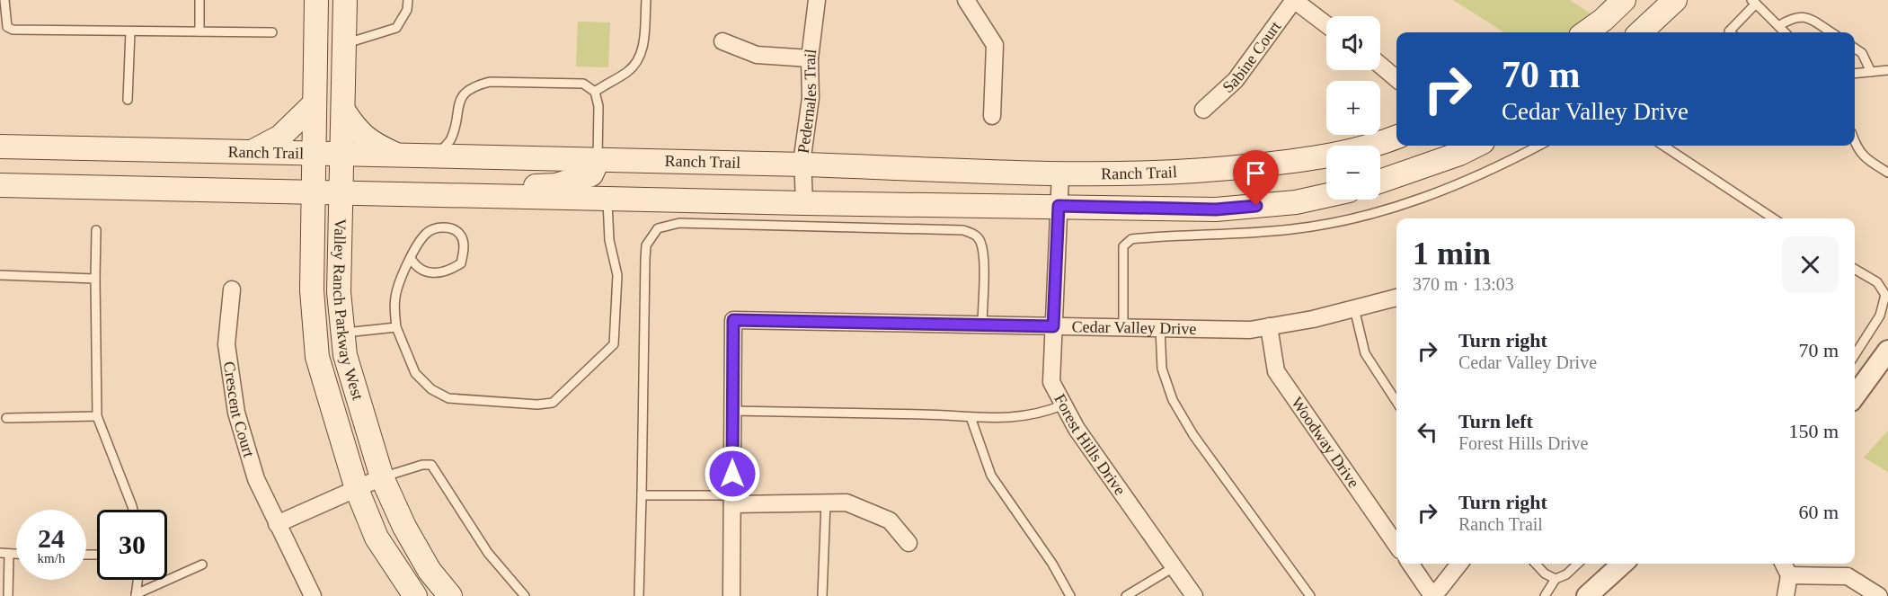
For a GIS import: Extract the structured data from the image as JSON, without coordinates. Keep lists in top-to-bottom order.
{
  "streets": {
    "main road": ["Ranch Trail", "Valley Ranch Parkway West"],
    "street": [
      "Sabine Court",
      "Pedernales Trail",
      "Cedar Valley Drive",
      "Crescent Court",
      "Woodway Drive",
      "Forest Hills Drive"
    ]
  },
  "crossings": [
    ["Pedernales Trail", "Ranch Trail"],
    ["Ranch Trail", "Valley Ranch Parkway West"],
    ["Ranch Trail", "Forest Hills Drive"],
    ["Cedar Valley Drive", "Woodway Drive"],
    ["Cedar Valley Drive", "Forest Hills Drive"]
  ],
  "page": {
    "map_buttons": ["+", "−"],
    "turn": ["70 m", "Cedar Valley Drive"],
    "heading": ["1 min", "370 m · 13:03"],
    "list": [
      {
        "name": "Turn right",
        "note": "Cedar Valley Drive",
        "value": "70 m"
      },
      {
        "name": "Turn left",
        "note": "Forest Hills Drive",
        "value": "150 m"
      },
      {
        "name": "Turn right",
        "note": "Ranch Trail",
        "value": "60 m"
      }
    ],
    "speed": "24 km/h",
    "limit": "30"
  }
}
